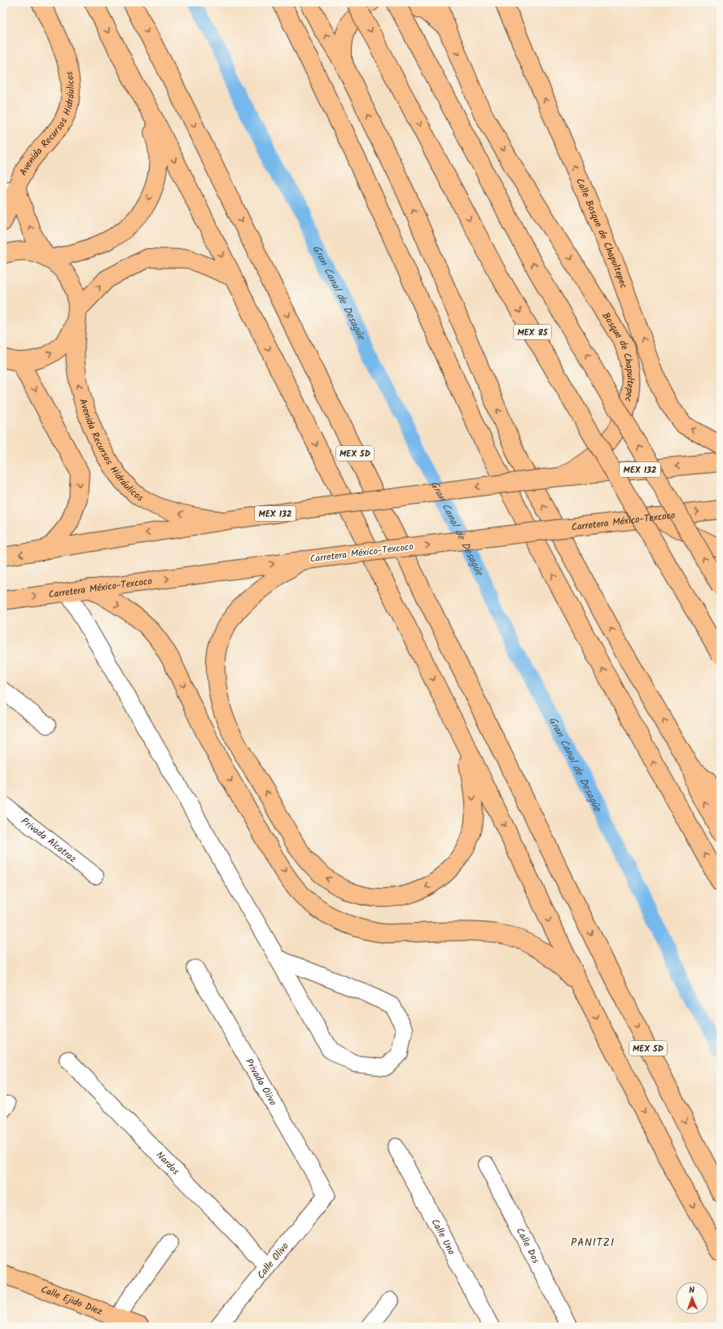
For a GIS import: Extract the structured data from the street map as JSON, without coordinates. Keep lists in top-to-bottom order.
{
  "streets": {
    "main road": [
      "Avenida Recursos Hidráulicos",
      "Calle Bosque de Chapultepec",
      "MEX 85",
      "Bosque de Chapultepec",
      "MEX 5D",
      "MEX 132",
      "Carretera México-Texcoco",
      "Calle Ejido Diez"
    ],
    "street": [
      "Privada Alcatraz",
      "Privada Olivo",
      "Nardos",
      "Calle Uno",
      "Calle Dos",
      "Calle Olivo"
    ]
  },
  "crossings": [
    ["Avenida Recursos Hidráulicos", "MEX 132"],
    ["Bosque de Chapultepec", "MEX 132"],
    ["Privada Olivo", "Calle Olivo"],
    ["Nardos", "Calle Olivo"]
  ],
  "one_way": ["Avenida Recursos Hidráulicos"],
  "districts": ["PANITZI"],
  "water": ["Gran Canal de Desagüe"],
  "north": "top"
}
